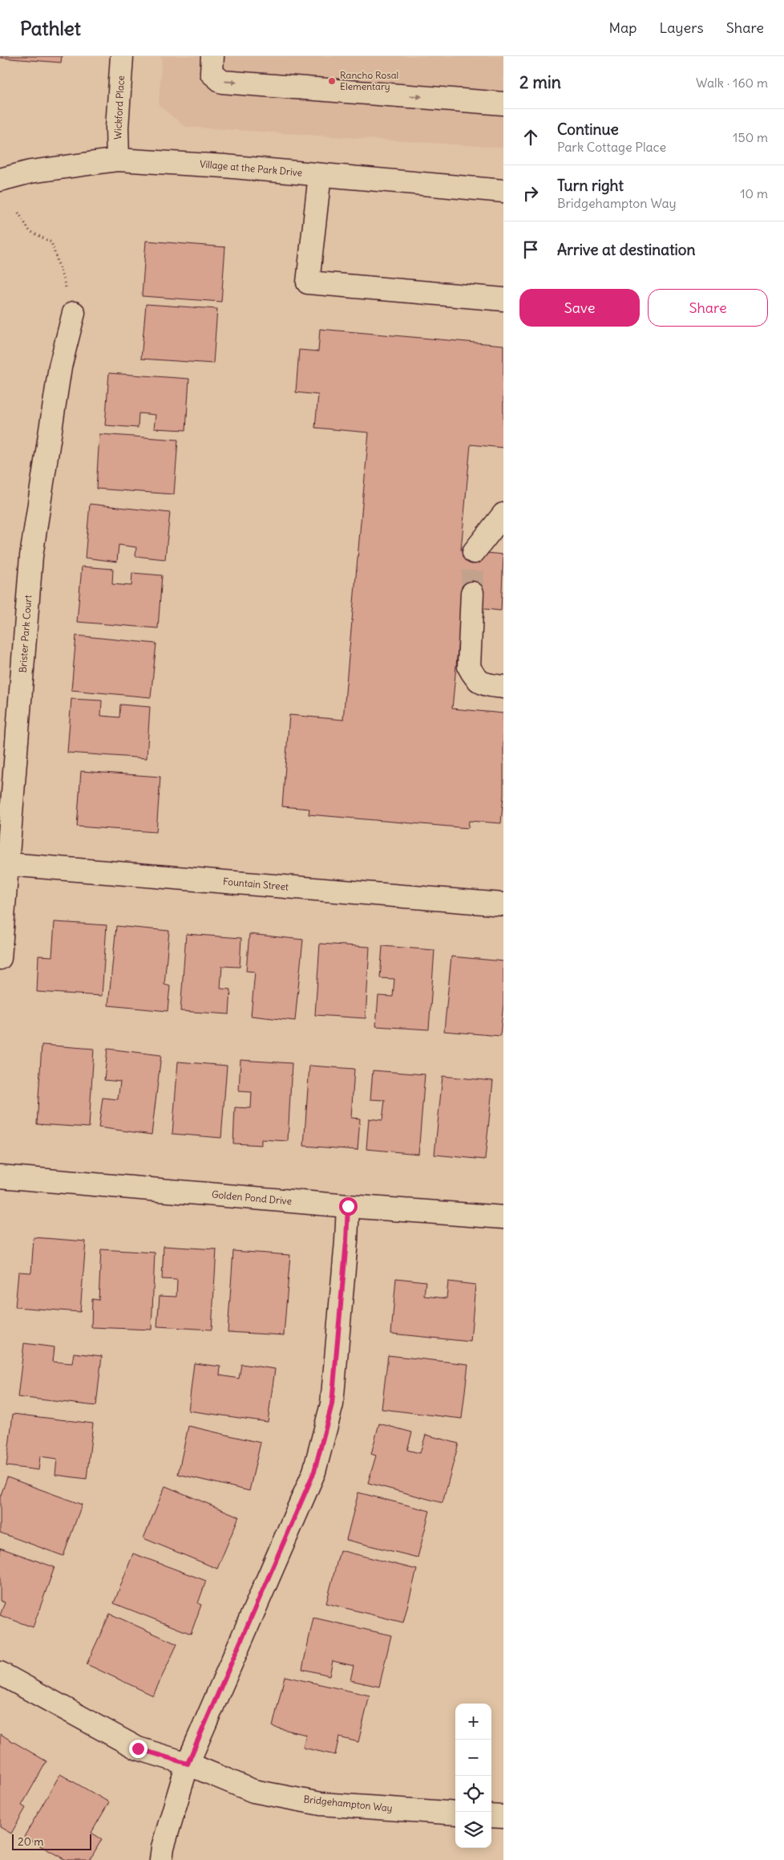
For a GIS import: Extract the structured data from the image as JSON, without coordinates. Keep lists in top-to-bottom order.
{
  "streets": {
    "street": [
      "Wickford Place",
      "Village at the Park Drive",
      "Brister Park Court",
      "Fountain Street",
      "Golden Pond Drive",
      "Bridgehampton Way"
    ]
  },
  "crossings": [
    ["Wickford Place", "Village at the Park Drive"],
    ["Brister Park Court", "Fountain Street"]
  ],
  "places": ["Rancho Rosal Elementary"],
  "scale_bar": "20 m",
  "page": {
    "header": "Pathlet",
    "nav": ["Map", "Layers", "Share"],
    "heading": ["2 min", "Walk · 160 m"],
    "list": [
      ["Continue", "Park Cottage Place", "150 m"],
      ["Turn right", "Bridgehampton Way", "10 m"],
      "Arrive at destination"
    ],
    "buttons": ["Save", "Share"],
    "map_buttons": ["+", "−"],
    "scale": "20 m"
  }
}
